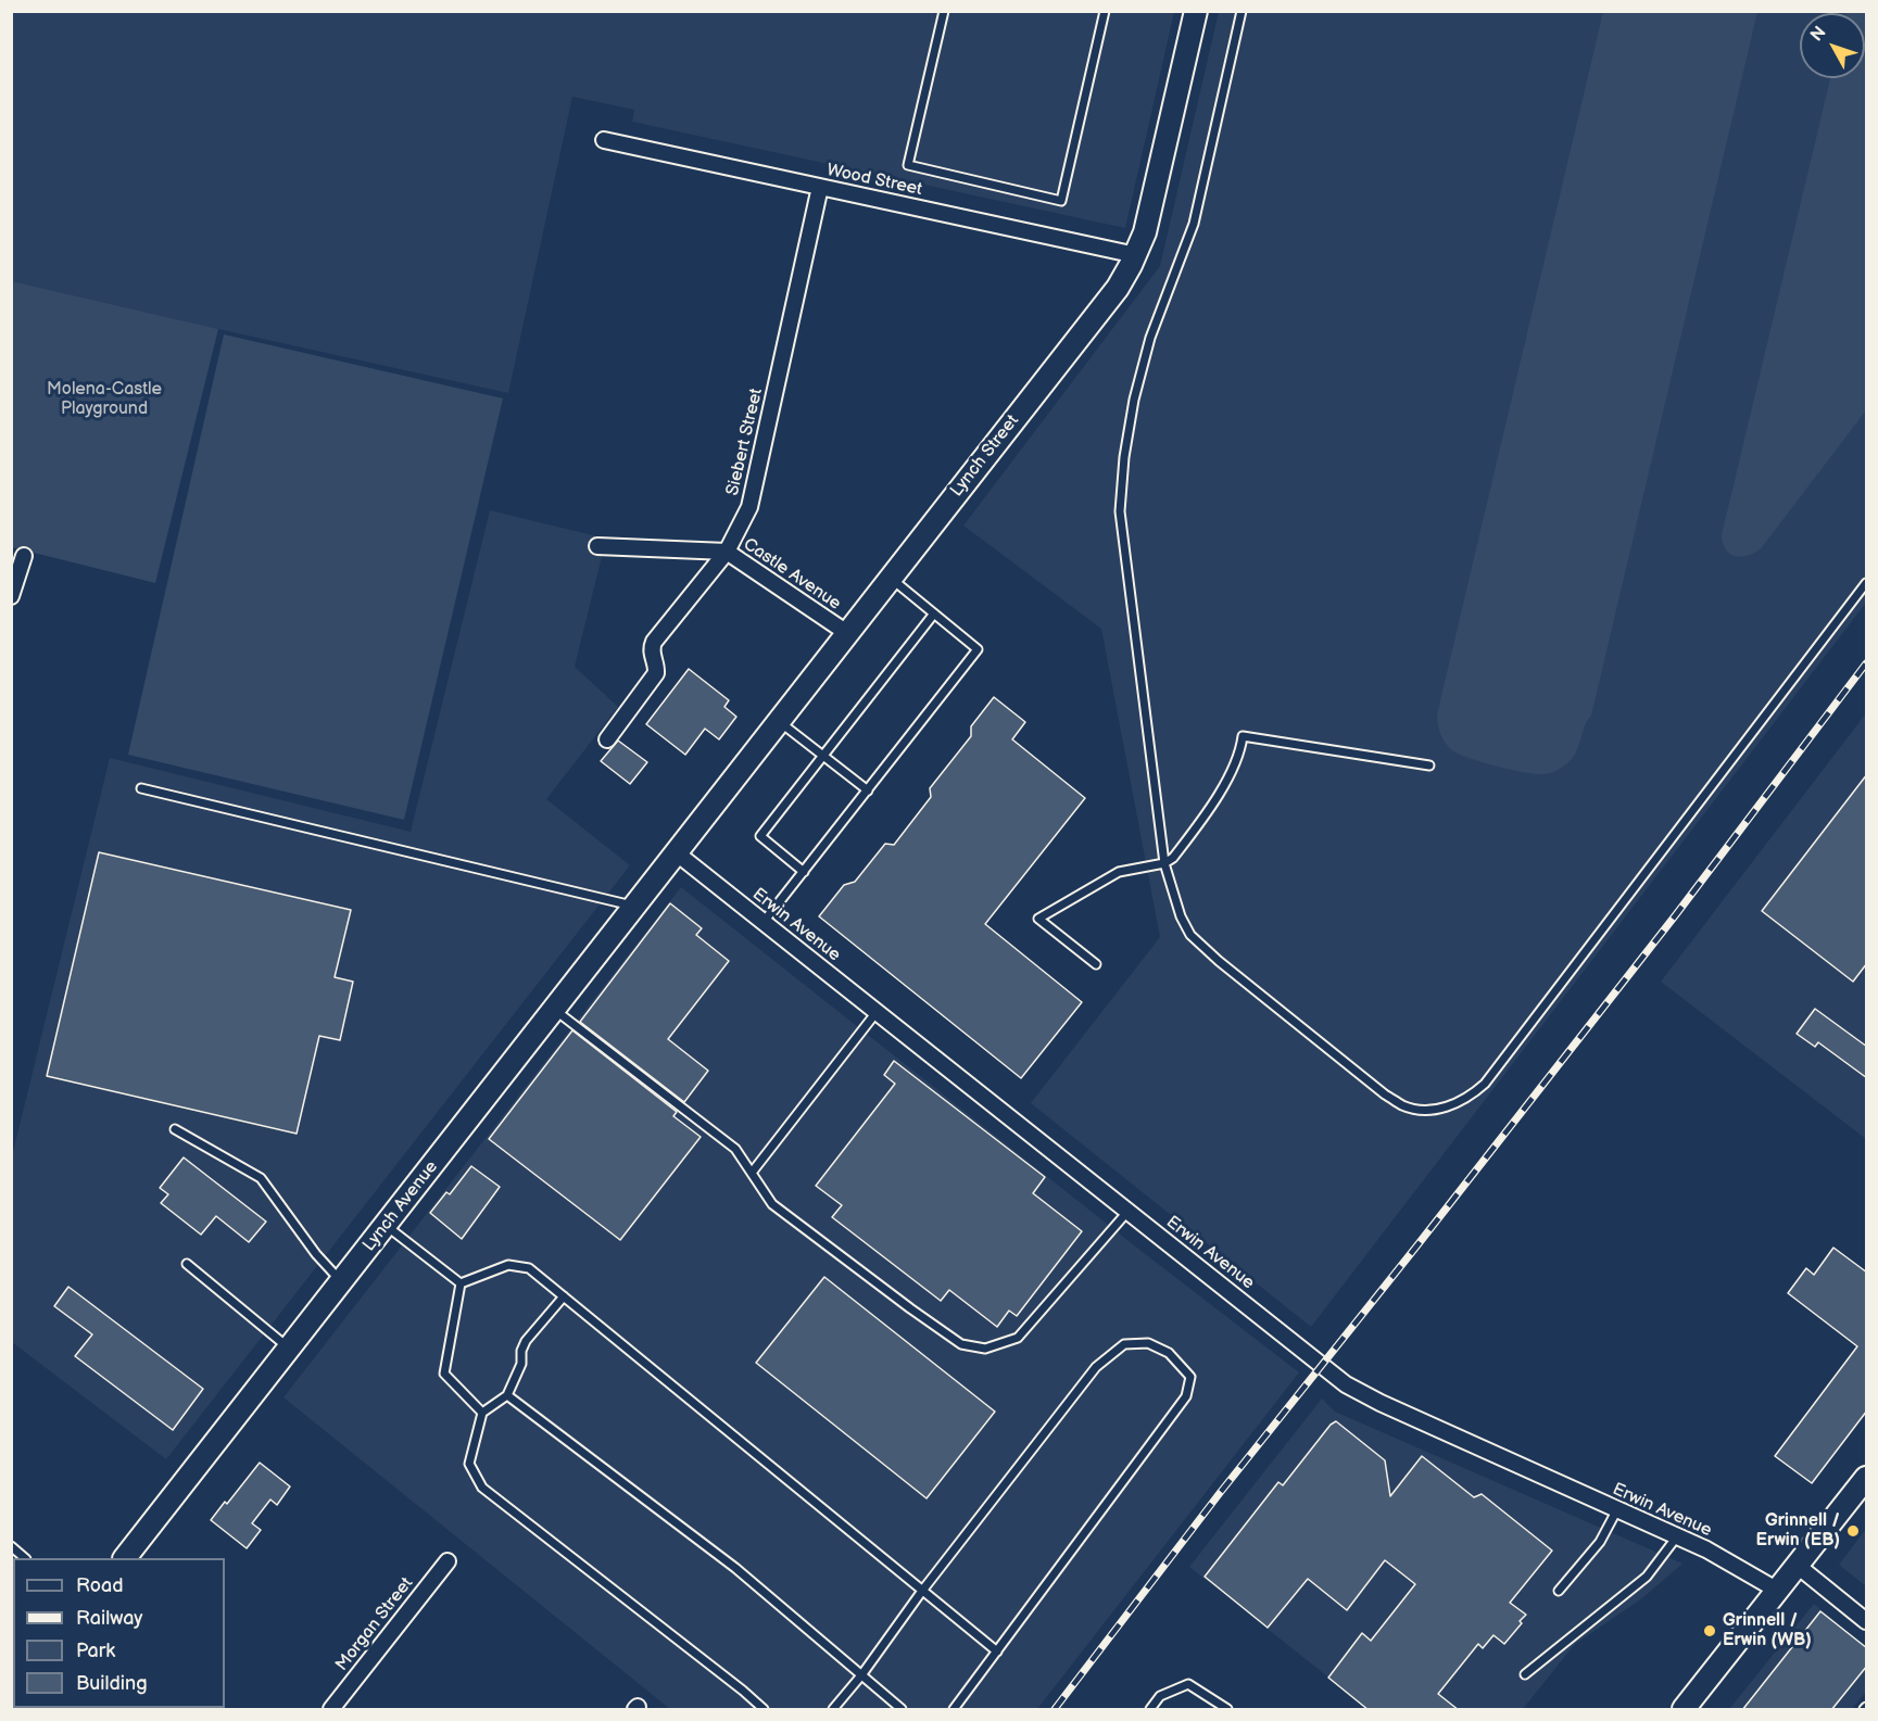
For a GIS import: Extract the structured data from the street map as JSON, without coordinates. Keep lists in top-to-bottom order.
{
  "streets": {
    "street": [
      "Wood Street",
      "Siebert Street",
      "Lynch Street",
      "Castle Avenue",
      "Erwin Avenue",
      "Lynch Avenue",
      "Morgan Street"
    ]
  },
  "crossings": [
    ["Wood Street", "Siebert Street"],
    ["Wood Street", "Lynch Street"],
    ["Siebert Street", "Castle Avenue"],
    ["Lynch Street", "Castle Avenue"],
    ["Lynch Street", "Erwin Avenue"],
    ["Lynch Street", "Lynch Avenue"],
    ["Erwin Avenue", "Lynch Avenue"]
  ],
  "parks": ["Molena-Castle Playground"],
  "places": ["Grinnell / Erwin (EB)", "Grinnell / Erwin (WB)"],
  "legend": [
    "Road",
    "Railway",
    "Park",
    "Building"
  ],
  "north": "top left"
}
